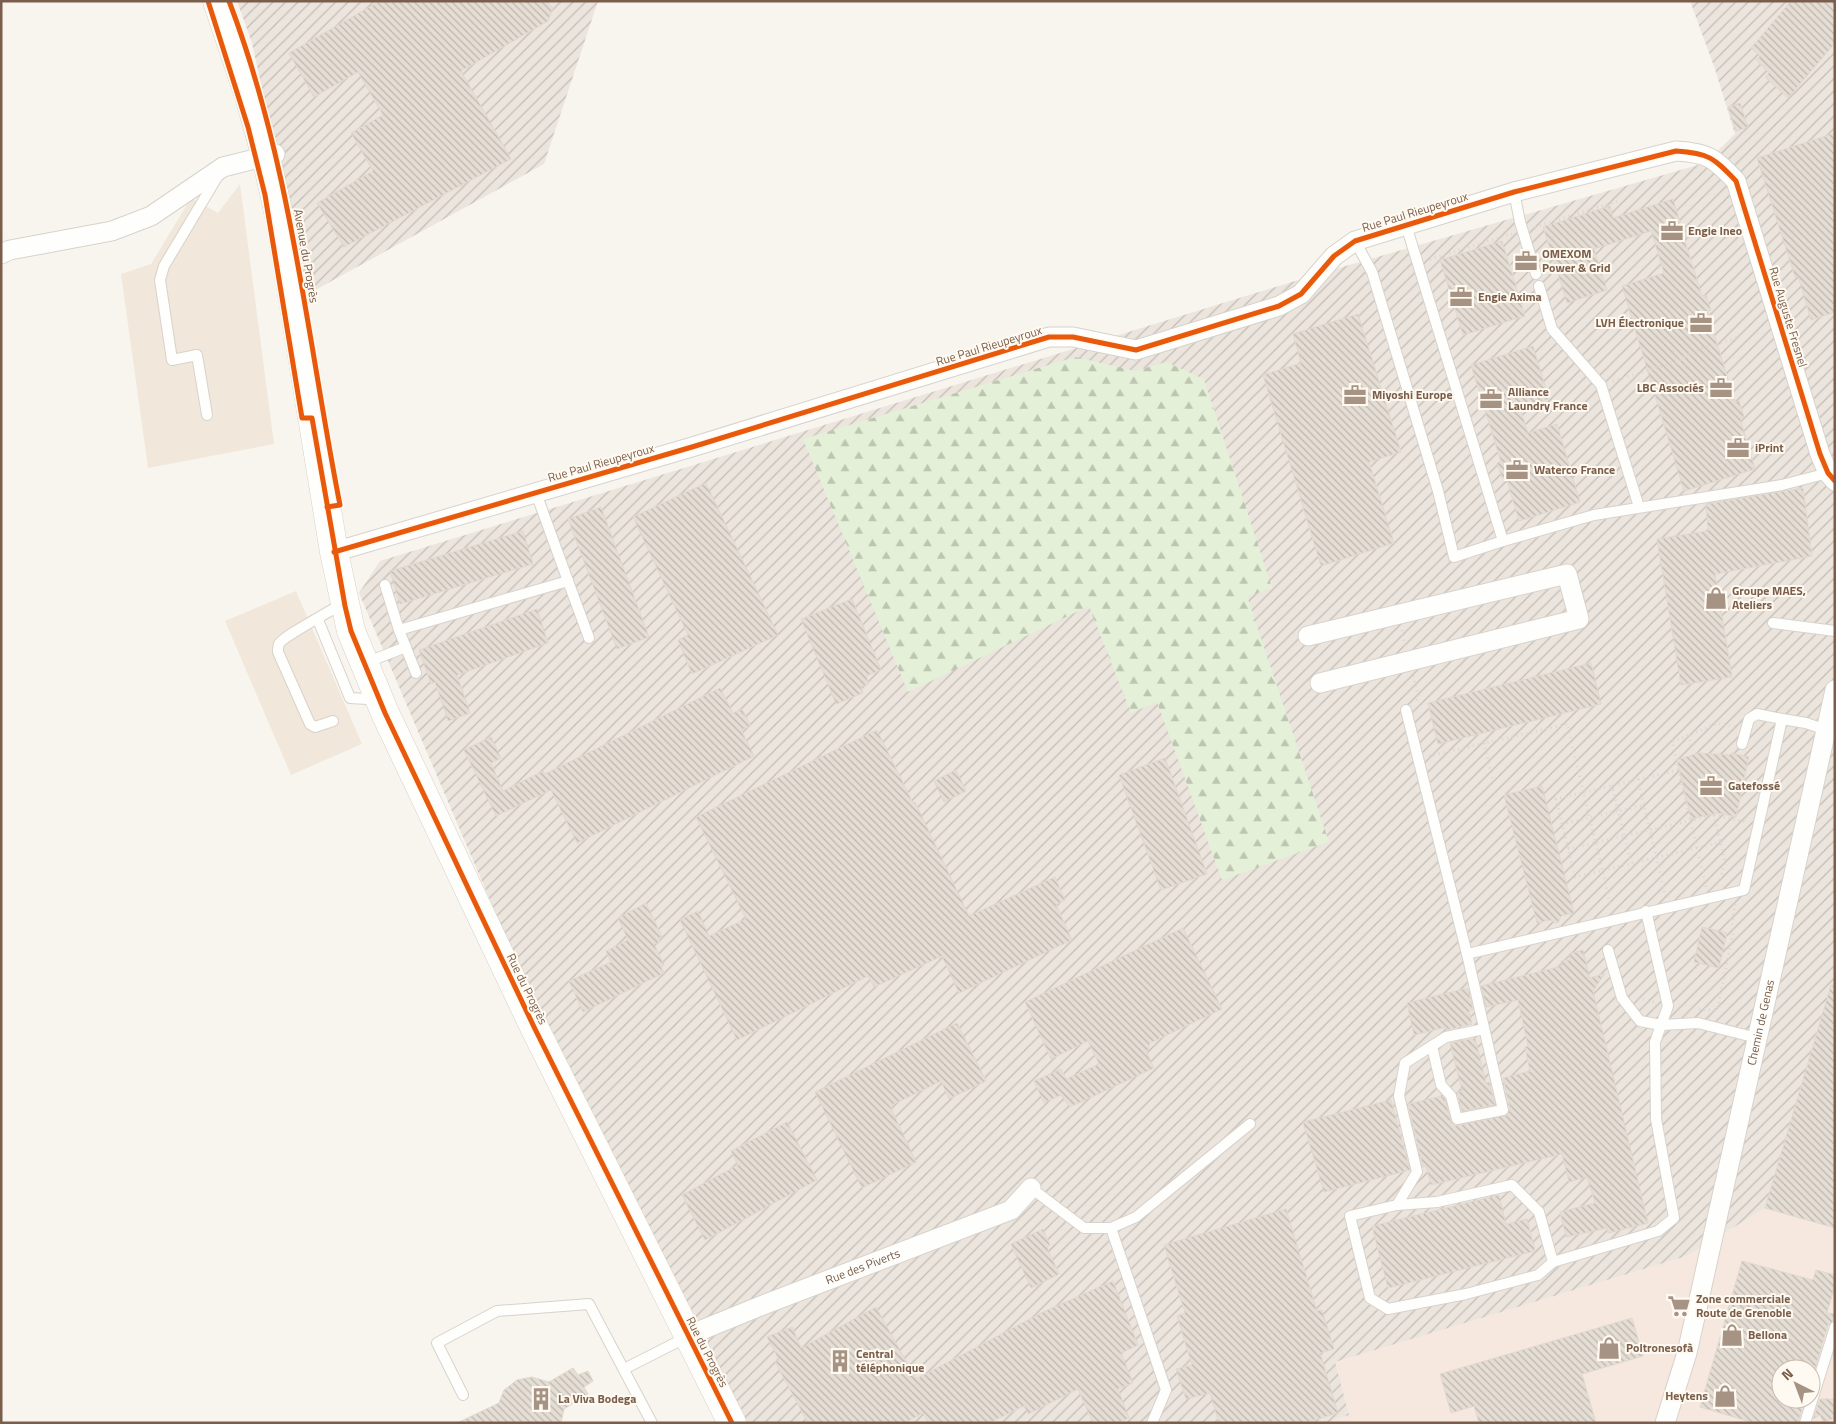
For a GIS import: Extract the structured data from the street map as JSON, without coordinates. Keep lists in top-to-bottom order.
{
  "streets": {
    "street": [
      "Rue Paul Rieupeyroux",
      "Avenue du Progrès",
      "Rue Auguste Fresnel",
      "Rue du Progrès",
      "Chemin de Genas",
      "Rue des Piverts"
    ]
  },
  "crossings": [
    ["Rue Paul Rieupeyroux", "Avenue du Progrès"],
    ["Rue Paul Rieupeyroux", "Rue Auguste Fresnel"],
    ["Rue Paul Rieupeyroux", "Rue du Progrès"],
    ["Avenue du Progrès", "Rue du Progrès"],
    ["Rue du Progrès", "Rue des Piverts"]
  ],
  "places": {
    "office": [
      "Engie Ineo",
      "OMEXOM Power & Grid",
      "Engie Axima",
      "LVH Électronique",
      "LBC Associés",
      "Miyoshi Europe",
      "Alliance Laundry France",
      "iPrint",
      "Waterco France",
      "Gatefossé"
    ],
    "shop": [
      "Groupe MAES, Ateliers",
      "Bellona",
      "Poltronesofà",
      "Heytens"
    ],
    "supermarket": ["Zone commerciale Route de Grenoble"],
    "building": ["Central téléphonique", "La Viva Bodega"]
  },
  "north": "top left"
}
